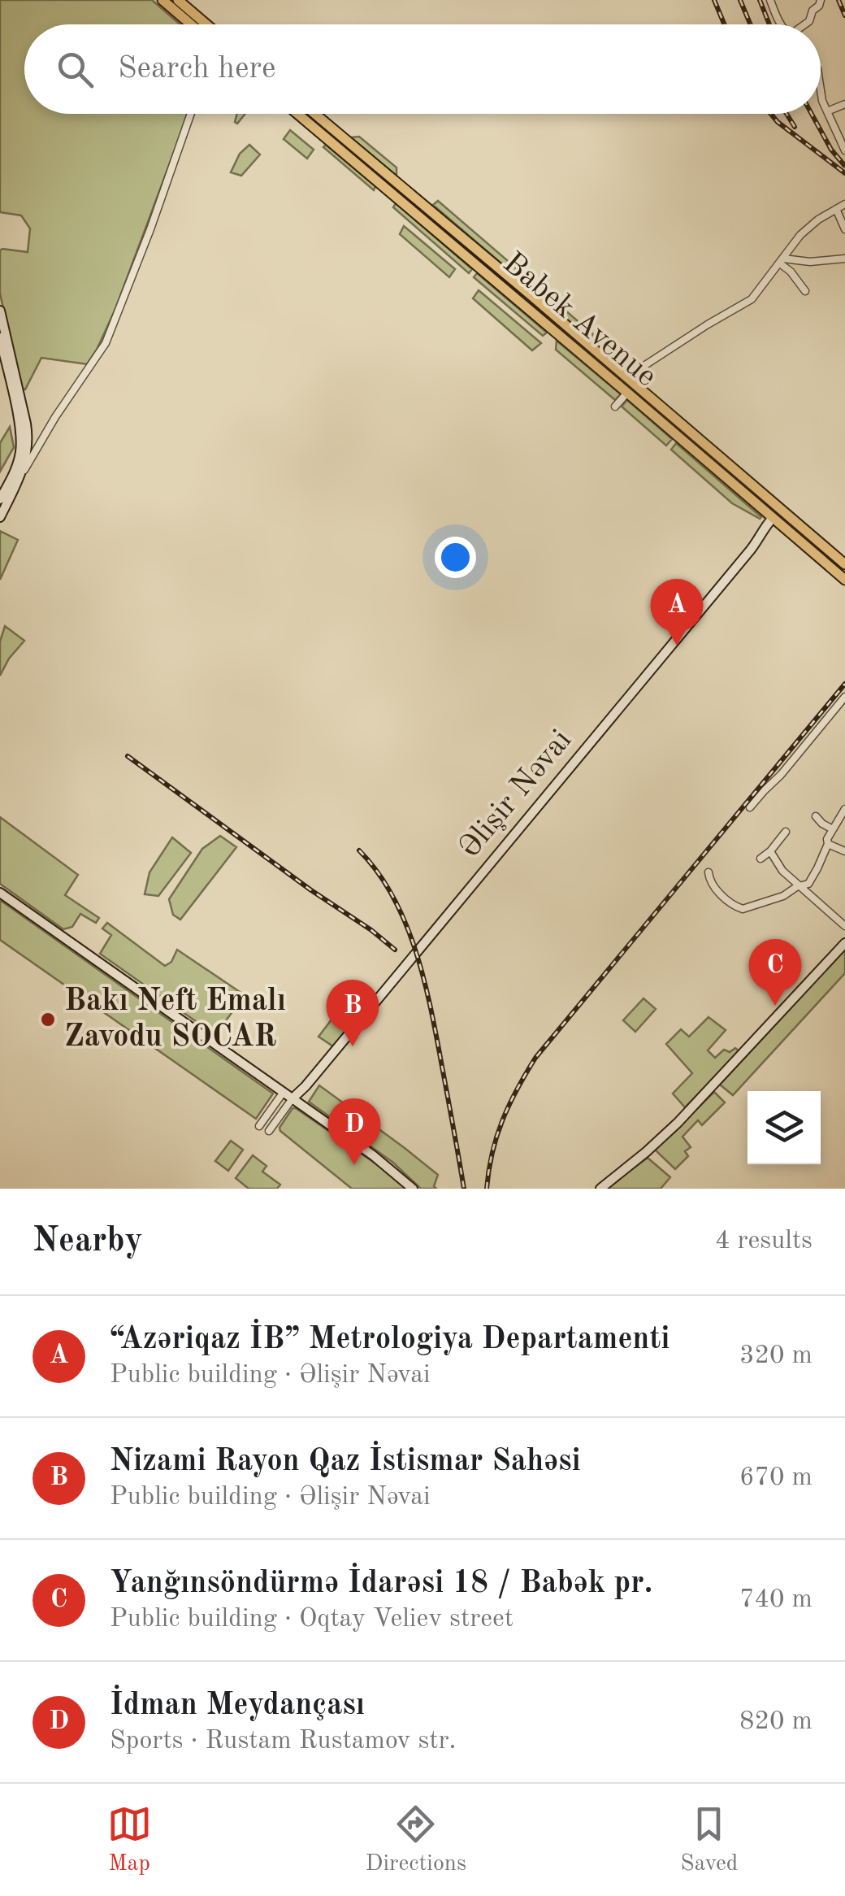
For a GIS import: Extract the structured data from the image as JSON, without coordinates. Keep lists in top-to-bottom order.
{
  "streets": {
    "main road": ["Babek Avenue"],
    "street": ["Əlişir Nəvai"]
  },
  "crossings": [
    ["Babek Avenue", "Əlişir Nəvai"]
  ],
  "places": ["Bakı Neft Emalı Zavodu SOCAR"],
  "page": {
    "search": "Search here",
    "pins": [
      "A",
      "C",
      "B",
      "D"
    ],
    "heading": ["Nearby", "4 results"],
    "list": [
      {
        "mark": "A",
        "name": "“Azəriqaz İB” Metrologiya Departamenti",
        "note": "Public building · Əlişir Nəvai",
        "value": "320 m"
      },
      {
        "mark": "B",
        "name": "Nizami Rayon Qaz İstismar Sahəsi",
        "note": "Public building · Əlişir Nəvai",
        "value": "670 m"
      },
      {
        "mark": "C",
        "name": "Yanğınsöndürmə İdarəsi 18 / Babək pr.",
        "note": "Public building · Oqtay Veliev street",
        "value": "740 m"
      },
      {
        "mark": "D",
        "name": "İdman Meydançası",
        "note": "Sports · Rustam Rustamov str.",
        "value": "820 m"
      }
    ],
    "nav": ["Map", "Directions", "Saved"]
  }
}
